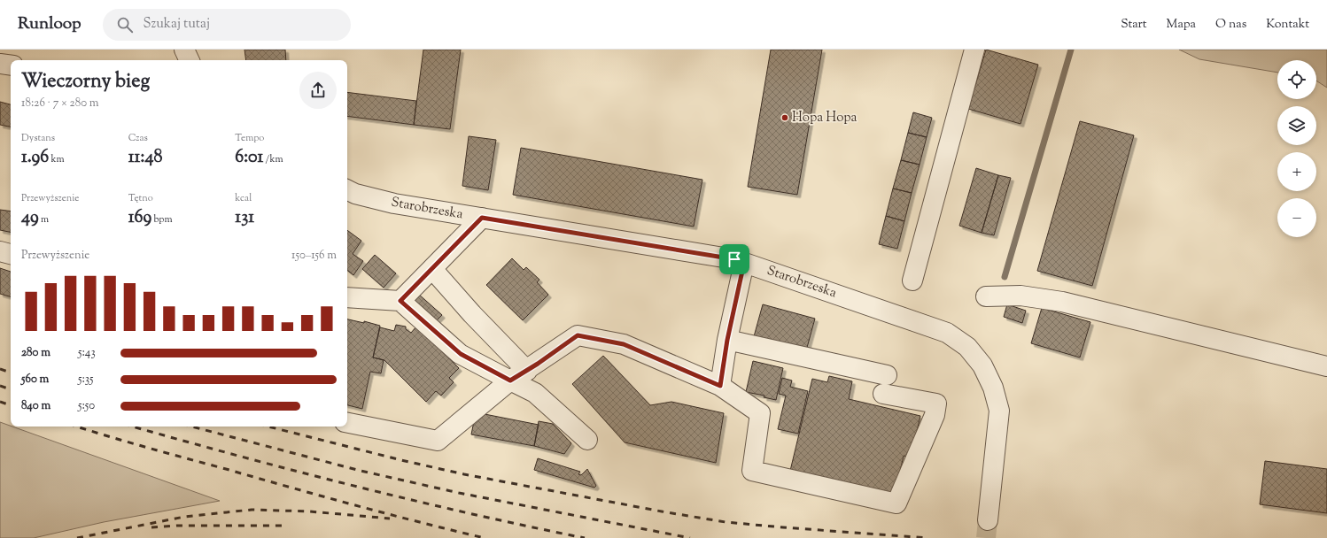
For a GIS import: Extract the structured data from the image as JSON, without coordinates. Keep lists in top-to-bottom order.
{
  "streets": {
    "street": ["Starobrzeska"]
  },
  "places": ["Hopa Hopa"],
  "page": {
    "header": "Runloop",
    "search": "Szukaj tutaj",
    "nav": [
      "Start",
      "Mapa",
      "O nas",
      "Kontakt"
    ],
    "map_buttons": ["+", "−"],
    "heading": ["Wieczorny bieg", "18:26 · 7 × 280 m"],
    "stats": [
      ["Dystans", "1.96 km"],
      ["Czas", "11:48"],
      ["Tempo", "6:01 /km"],
      ["Przewyższenie", "49 m"],
      ["Tętno", "169 bpm"],
      ["kcal", "131"]
    ],
    "chart": ["Przewyższenie", "150–156 m"],
    "list": [
      {
        "name": "280 m",
        "note": "5:43"
      },
      {
        "name": "560 m",
        "note": "5:35"
      },
      {
        "name": "840 m",
        "note": "5:50"
      }
    ]
  }
}
